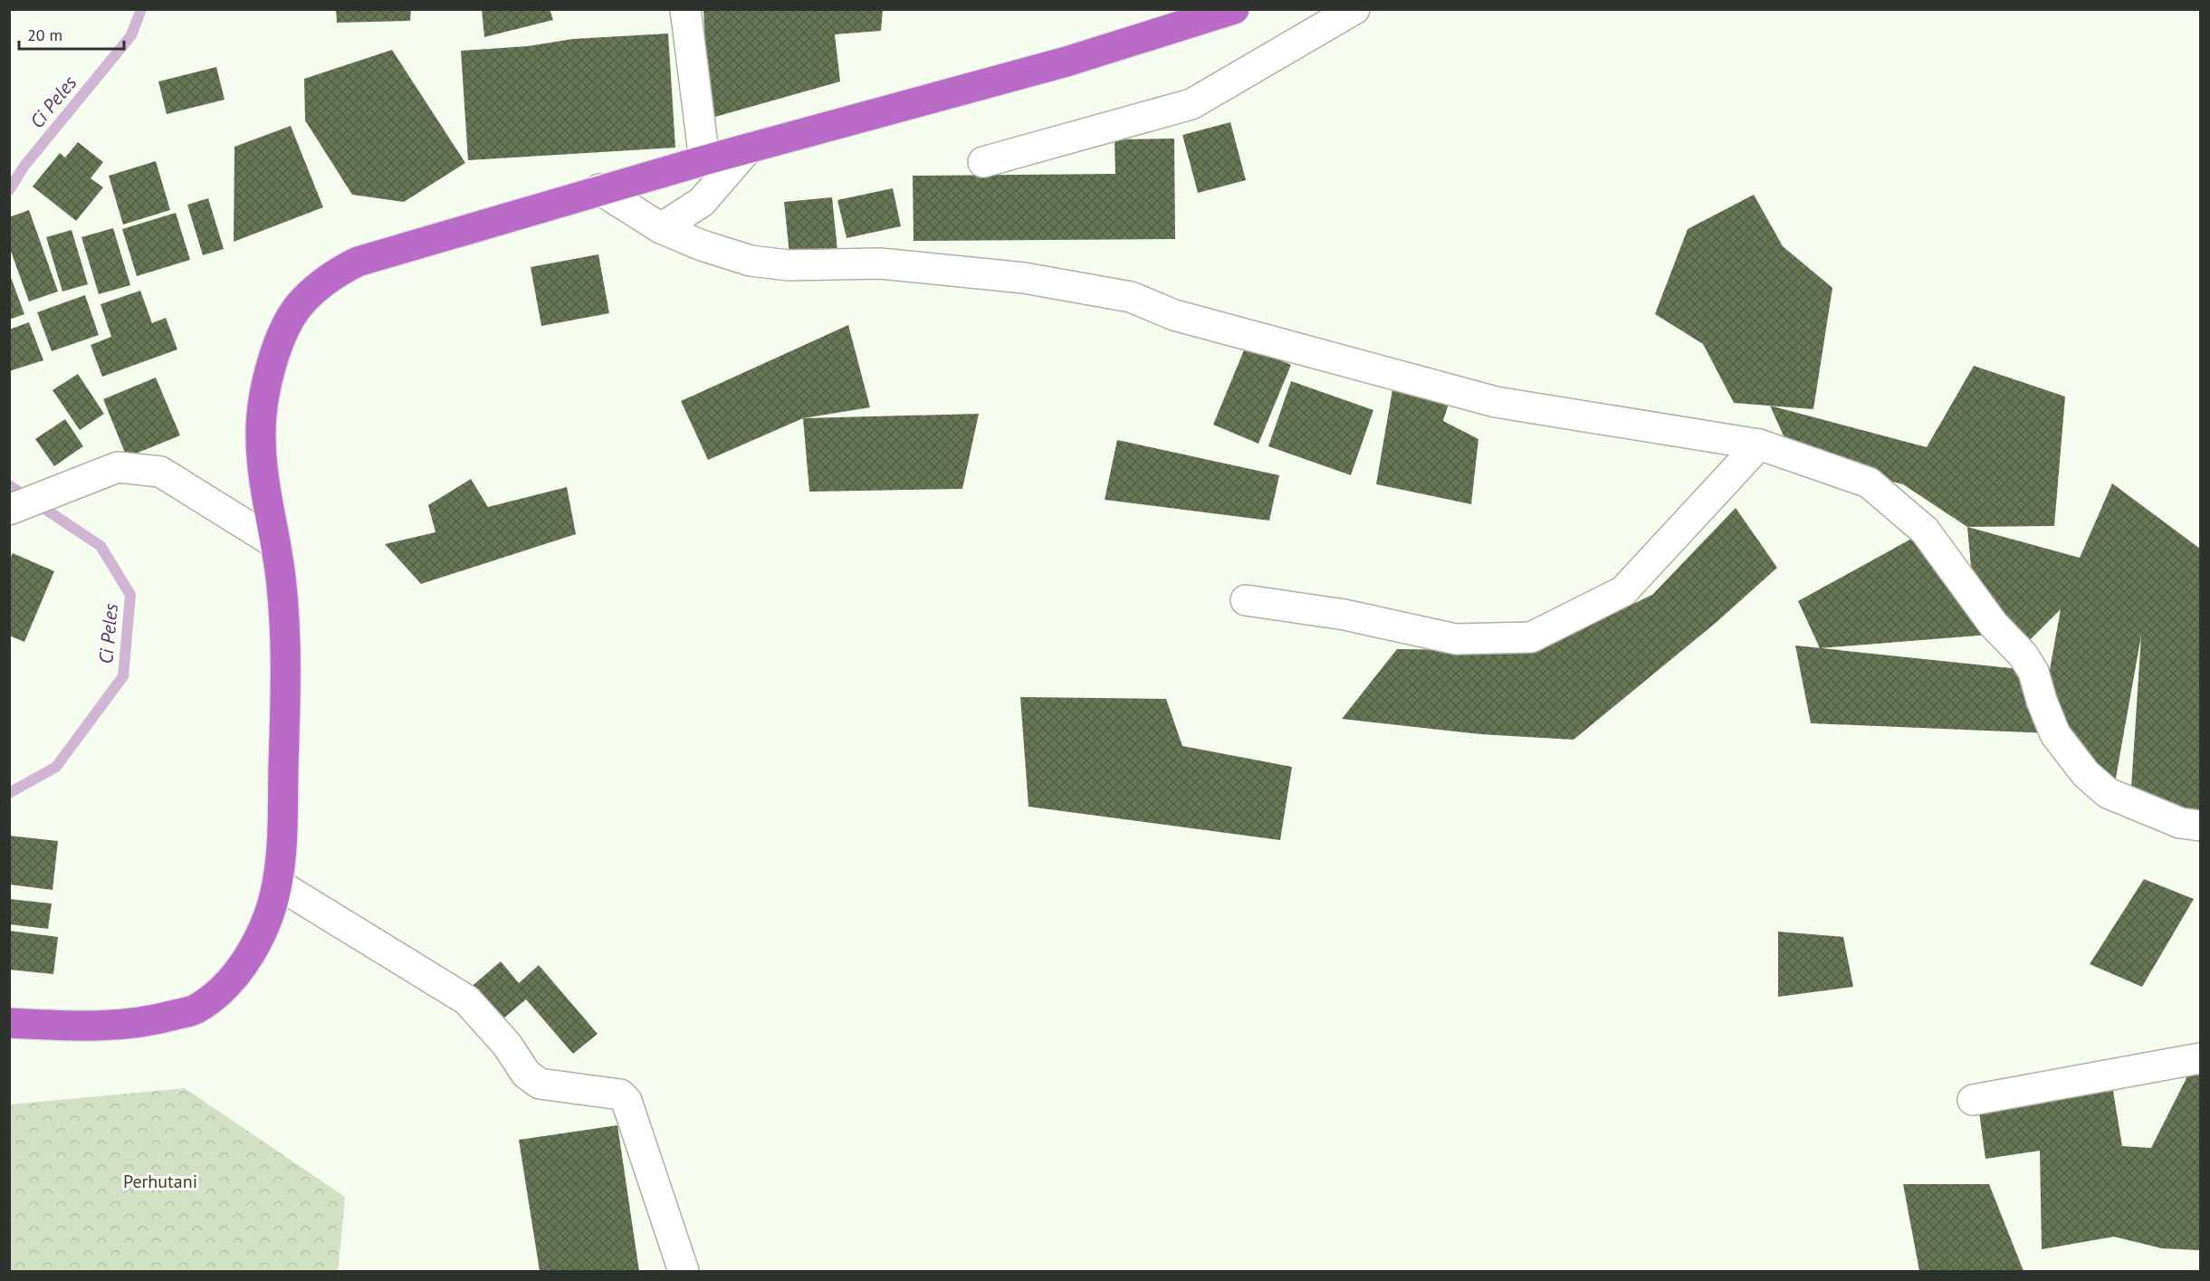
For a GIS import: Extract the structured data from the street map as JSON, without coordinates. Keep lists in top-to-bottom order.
{
  "water": ["Ci Peles"],
  "parks": ["Perhutani"],
  "scale_bar": "20 m"
}
